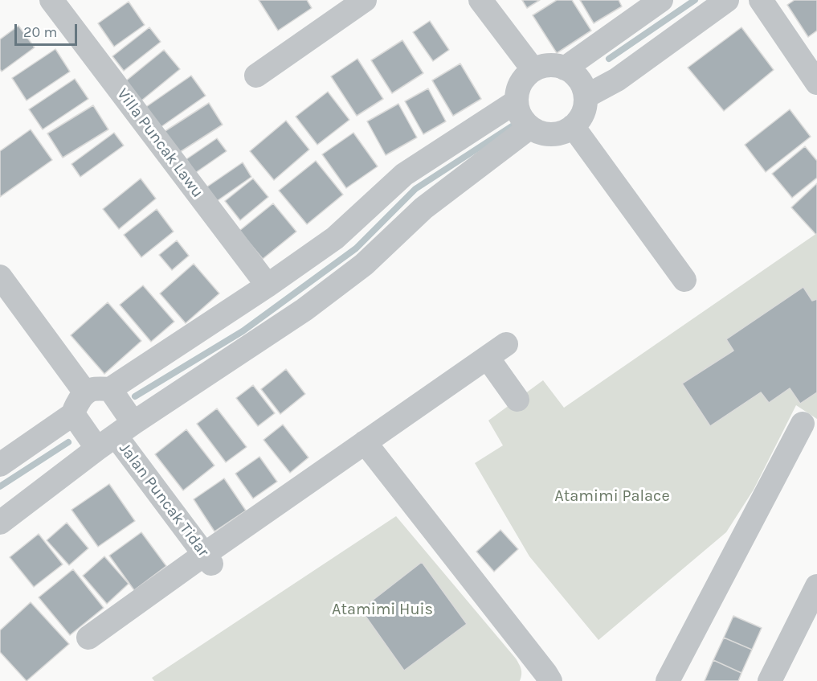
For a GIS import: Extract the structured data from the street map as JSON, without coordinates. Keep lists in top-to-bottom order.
{
  "streets": {
    "street": ["Villa Puncak Lawu", "Jalan Puncak Tidar"]
  },
  "parks": ["Atamimi Palace", "Atamimi Huis"],
  "scale_bar": "20 m"
}
